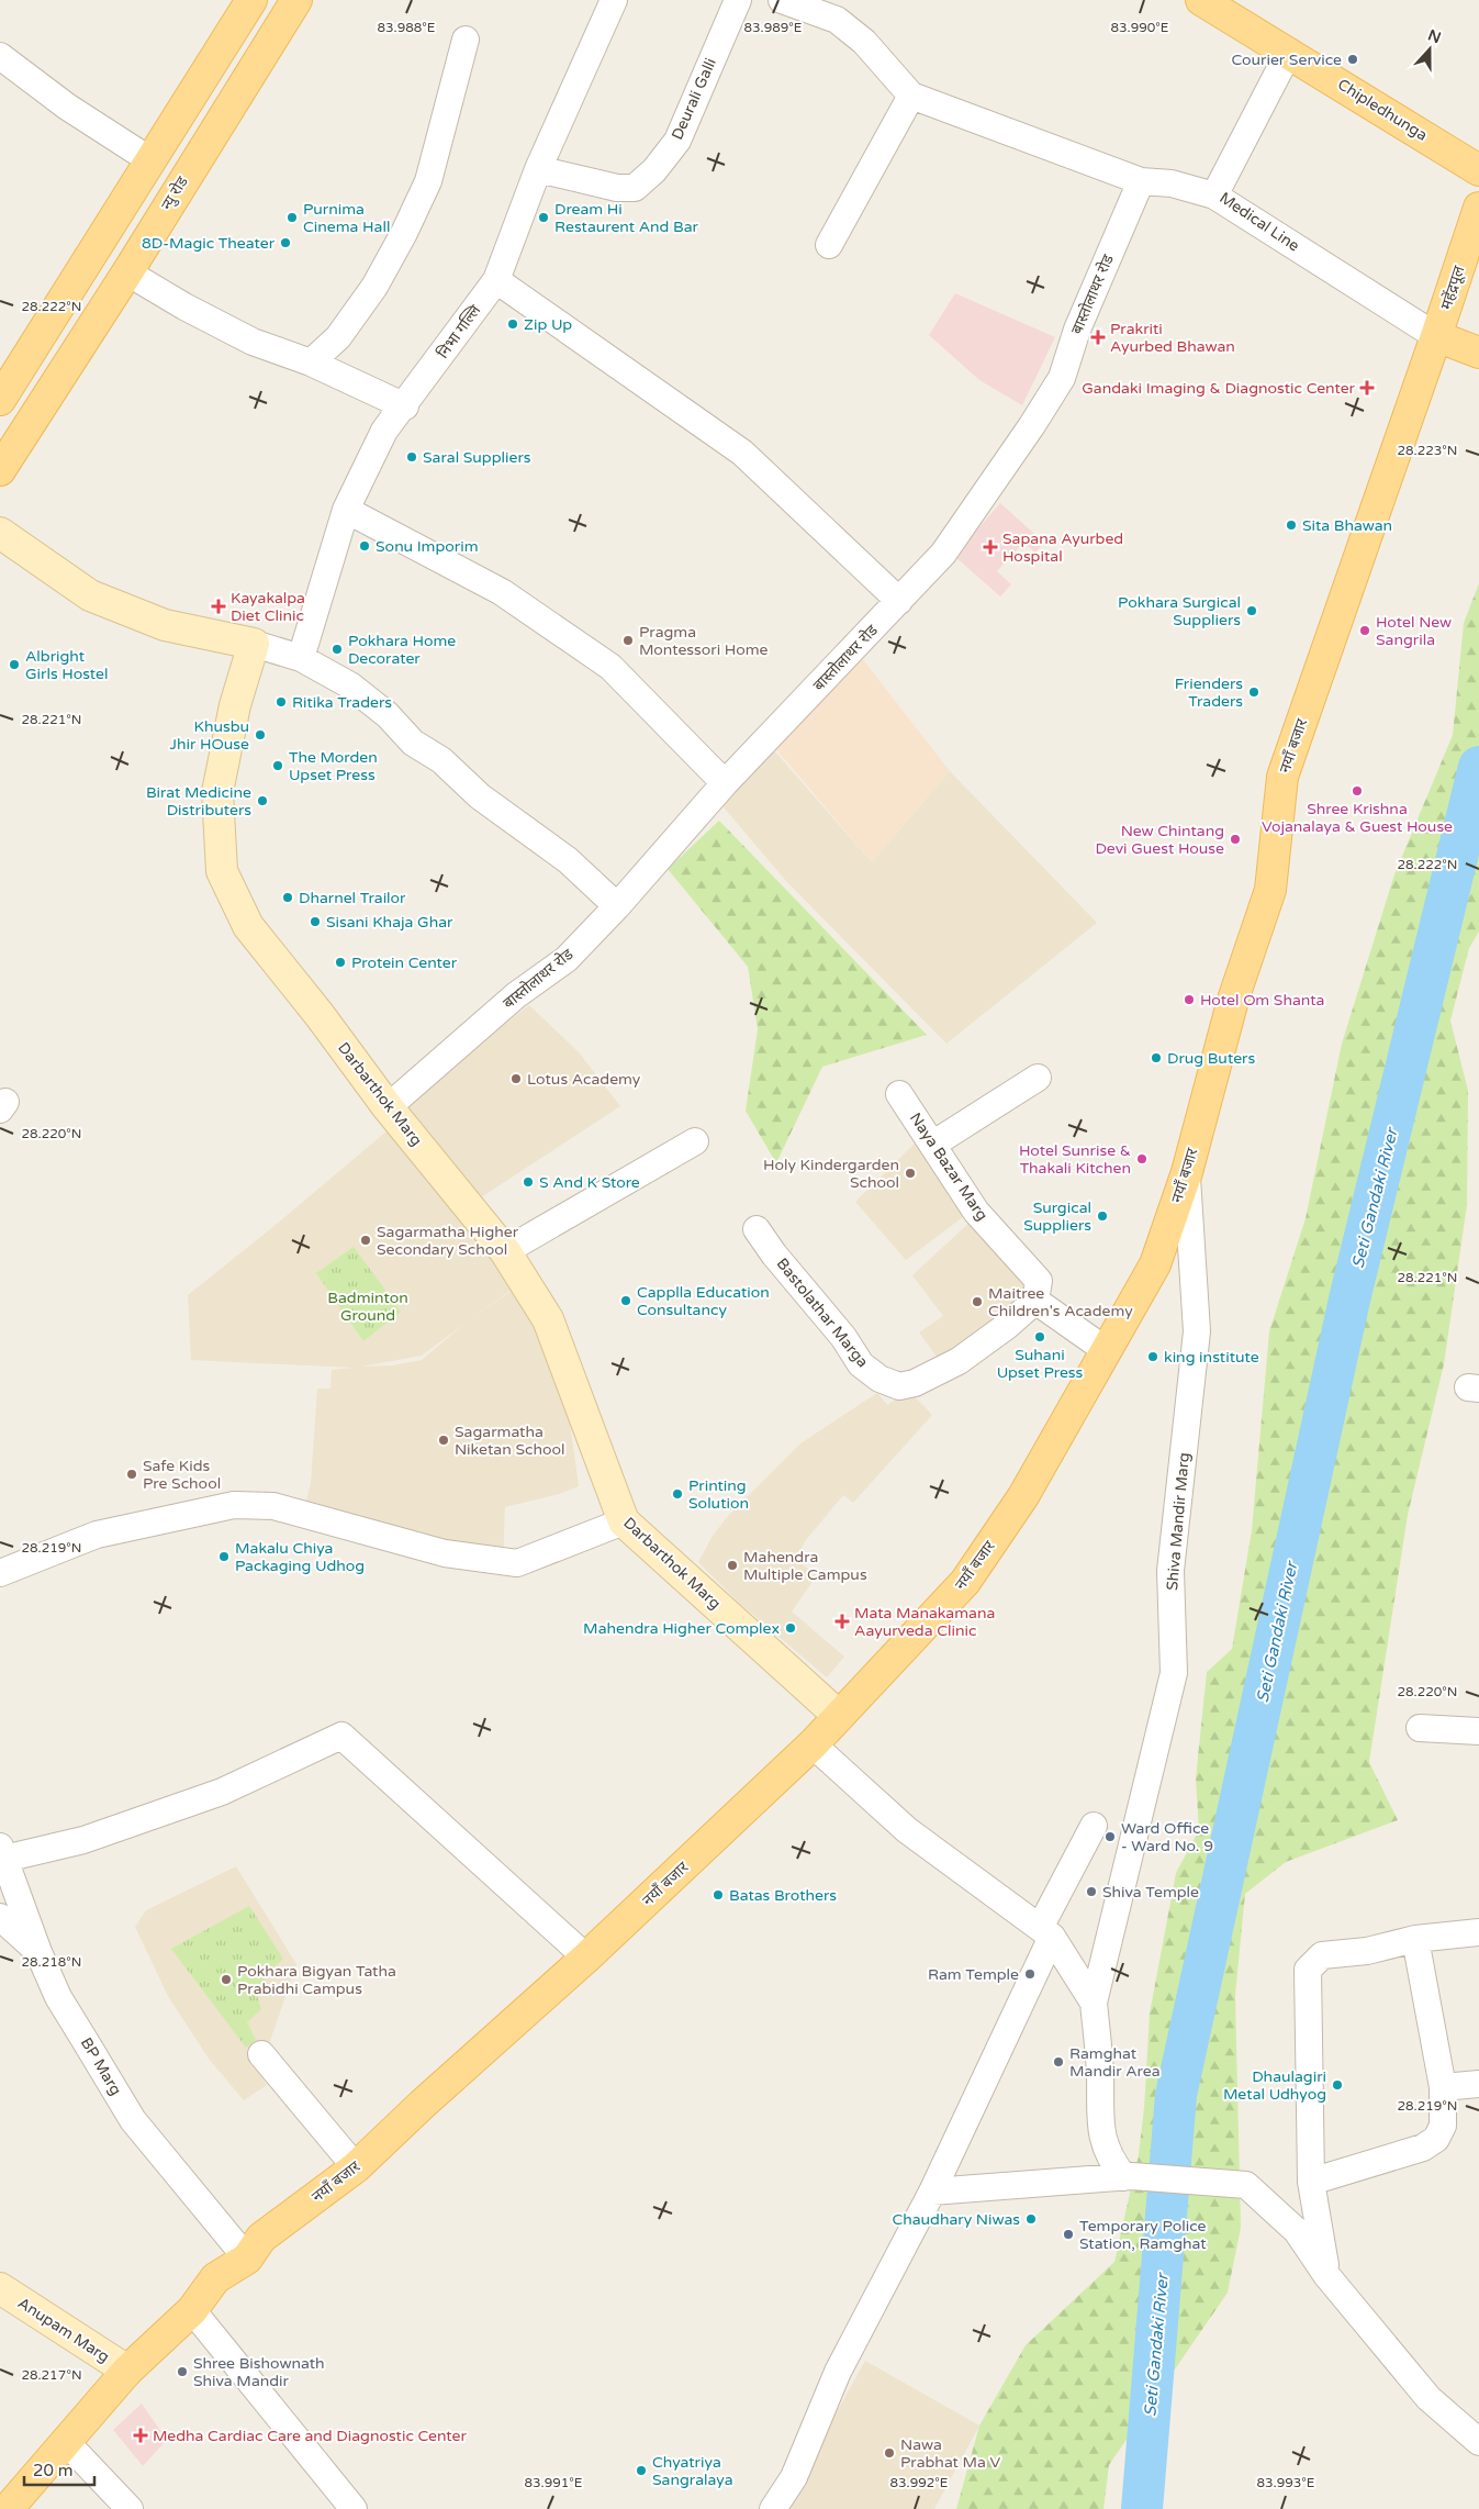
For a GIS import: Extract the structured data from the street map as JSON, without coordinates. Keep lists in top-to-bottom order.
{
  "streets": {
    "main road": [
      "Chipledhunga",
      "न्यु रोड",
      "महेंद्रपूल",
      "नयाँ बजार",
      "Darbarthok Marg",
      "Anupam Marg"
    ],
    "street": [
      "Deurali Galli",
      "Medical Line",
      "बास्तोलाथर रोड",
      "निभा गल्लि",
      "Naya Bazar Marg",
      "Bastolathar Marga",
      "Shiva Mandir Marg",
      "BP Marg"
    ]
  },
  "crossings": [
    ["Deurali Galli", "निभा गल्लि"],
    ["Chipledhunga", "Medical Line"],
    ["Medical Line", "महेंद्रपूल"],
    ["Medical Line", "नयाँ बजार"],
    ["महेंद्रपूल", "नयाँ बजार"],
    ["बास्तोलाथर रोड", "Darbarthok Marg"],
    ["नयाँ बजार", "Darbarthok Marg"],
    ["नयाँ बजार", "Shiva Mandir Marg"],
    ["नयाँ बजार", "BP Marg"],
    ["नयाँ बजार", "Anupam Marg"],
    ["Naya Bazar Marg", "Bastolathar Marga"]
  ],
  "water": ["Seti Gandaki River"],
  "parks": ["Badminton Ground"],
  "places": {
    "other": [
      "Courier Service",
      "Purnima Cinema Hall",
      "Dream Hi Restaurent And Bar",
      "8D-Magic Theater",
      "Zip Up",
      "Saral Suppliers",
      "Sita Bhawan",
      "Sonu Imporim",
      "Pokhara Surgical Suppliers",
      "Hotel New Sangrila",
      "Pragma Montessori Home",
      "Pokhara Home Decorater",
      "Albright Girls Hostel",
      "Frienders Traders",
      "Ritika Traders",
      "Khusbu Jhir HOuse",
      "The Morden Upset Press",
      "Shree Krishna Vojanalaya & Guest House",
      "Birat Medicine Distributers",
      "New Chintang Devi Guest House",
      "Dharnel Trailor",
      "Sisani Khaja Ghar",
      "Protein Center",
      "Hotel Om Shanta",
      "Drug Buters",
      "Lotus Academy",
      "Hotel Sunrise & Thakali Kitchen",
      "Holy Kindergarden School",
      "S And K Store",
      "Surgical Suppliers",
      "Sagarmatha Higher Secondary School",
      "Capplla Education Consultancy",
      "Maitree Children's Academy",
      "Suhani Upset Press",
      "king institute",
      "Sagarmatha Niketan School",
      "Safe Kids Pre School",
      "Printing Solution",
      "Makalu Chiya Packaging Udhog",
      "Mahendra Multiple Campus",
      "Mahendra Higher Complex",
      "Ward Office - Ward No. 9",
      "Shiva Temple",
      "Batas Brothers",
      "Ram Temple",
      "Pokhara Bigyan Tatha Prabidhi Campus",
      "Ramghat Mandir Area",
      "Dhaulagiri Metal Udhyog",
      "Chaudhary Niwas",
      "Temporary Police Station, Ramghat",
      "Shree Bishownath Shiva Mandir",
      "Nawa Prabhat Ma V",
      "Chyatriya Sangralaya"
    ],
    "health": [
      "Prakriti Ayurbed Bhawan",
      "Gandaki Imaging & Diagnostic Center",
      "Sapana Ayurbed Hospital",
      "Kayakalpa Diet Clinic",
      "Mata Manakamana Aayurveda Clinic",
      "Medha Cardiac Care and Diagnostic Center"
    ]
  },
  "scale_bar": "20 m",
  "north": "top",
  "coordinates": [
    "83.988°E",
    "83.989°E",
    "83.990°E",
    "28.222°N",
    "28.223°N",
    "28.221°N",
    "28.220°N",
    "28.219°N",
    "28.218°N",
    "28.217°N",
    "83.991°E",
    "83.992°E",
    "83.993°E"
  ]
}
